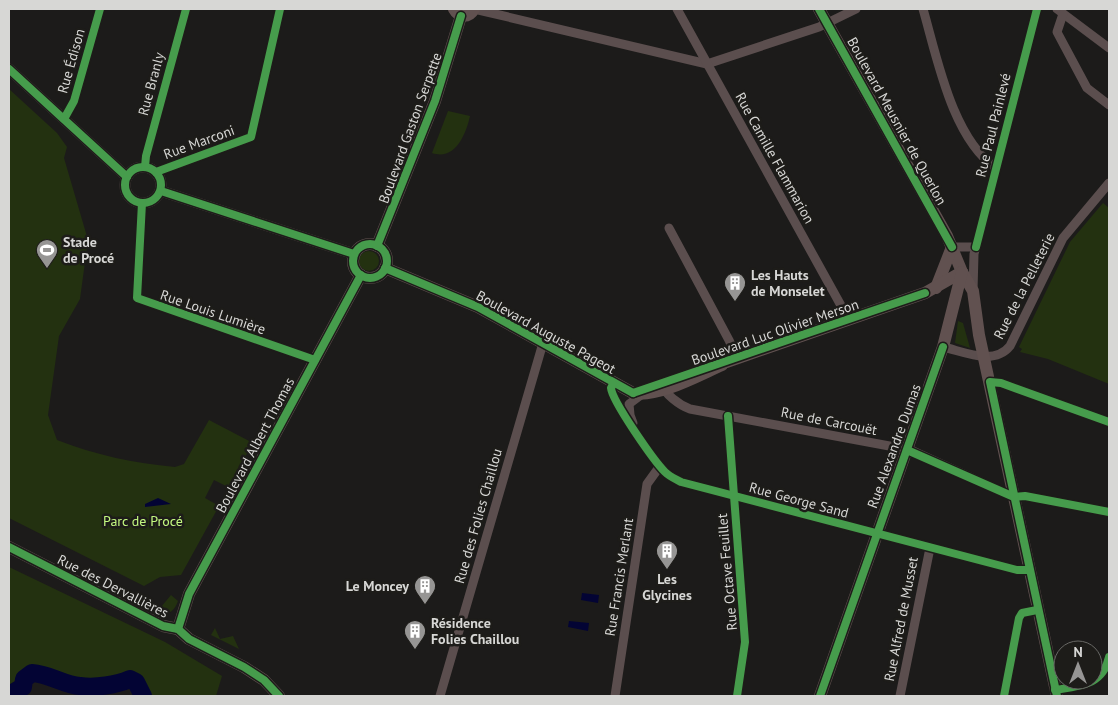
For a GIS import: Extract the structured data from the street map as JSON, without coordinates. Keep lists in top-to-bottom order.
{
  "streets": {
    "main road": [
      "Boulevard Meusnier de Querlon",
      "Boulevard Gaston Serpette",
      "Boulevard Auguste Pageot",
      "Boulevard Luc Olivier Merson",
      "Boulevard Albert Thomas",
      "Rue Alexandre Dumas",
      "Rue des Dervallières"
    ],
    "street": [
      "Rue Édison",
      "Rue Branly",
      "Rue Paul Painlevé",
      "Rue Marconi",
      "Rue Camille Flammarion",
      "Rue de la Pelleterie",
      "Rue Louis Lumière",
      "Rue de Carcouët",
      "Rue George Sand",
      "Rue des Folies Chaillou",
      "Rue Octave Feuillet",
      "Rue Francis Merlant",
      "Rue Alfred de Musset"
    ]
  },
  "crossings": [
    ["Rue Branly", "Rue Marconi"],
    ["Rue Branly", "Rue Louis Lumière"],
    ["Boulevard Meusnier de Querlon", "Boulevard Luc Olivier Merson"],
    ["Boulevard Meusnier de Querlon", "Rue Alexandre Dumas"],
    ["Boulevard Gaston Serpette", "Boulevard Auguste Pageot"],
    ["Boulevard Gaston Serpette", "Boulevard Albert Thomas"],
    ["Rue Marconi", "Rue Louis Lumière"],
    ["Rue Camille Flammarion", "Boulevard Luc Olivier Merson"],
    ["Rue de la Pelleterie", "Rue Alexandre Dumas"],
    ["Rue Louis Lumière", "Boulevard Albert Thomas"],
    ["Boulevard Auguste Pageot", "Boulevard Luc Olivier Merson"],
    ["Boulevard Auguste Pageot", "Boulevard Albert Thomas"],
    ["Boulevard Auguste Pageot", "Rue George Sand"],
    ["Boulevard Auguste Pageot", "Rue des Folies Chaillou"],
    ["Boulevard Luc Olivier Merson", "Rue de Carcouët"],
    ["Boulevard Luc Olivier Merson", "Rue Alexandre Dumas"],
    ["Boulevard Luc Olivier Merson", "Rue George Sand"],
    ["Rue de Carcouët", "Rue Alexandre Dumas"],
    ["Rue de Carcouët", "Rue Octave Feuillet"],
    ["Boulevard Albert Thomas", "Rue des Dervallières"],
    ["Rue Alexandre Dumas", "Rue George Sand"],
    ["Rue George Sand", "Rue Octave Feuillet"],
    ["Rue George Sand", "Rue Francis Merlant"],
    ["Rue George Sand", "Rue Alfred de Musset"]
  ],
  "parks": ["Parc de Procé"],
  "places": {
    "sports": ["Stade de Procé"],
    "building": [
      "Les Hauts de Monselet",
      "Les Glycines",
      "Le Moncey",
      "Résidence Folies Chaillou"
    ]
  },
  "north": "top"
}
